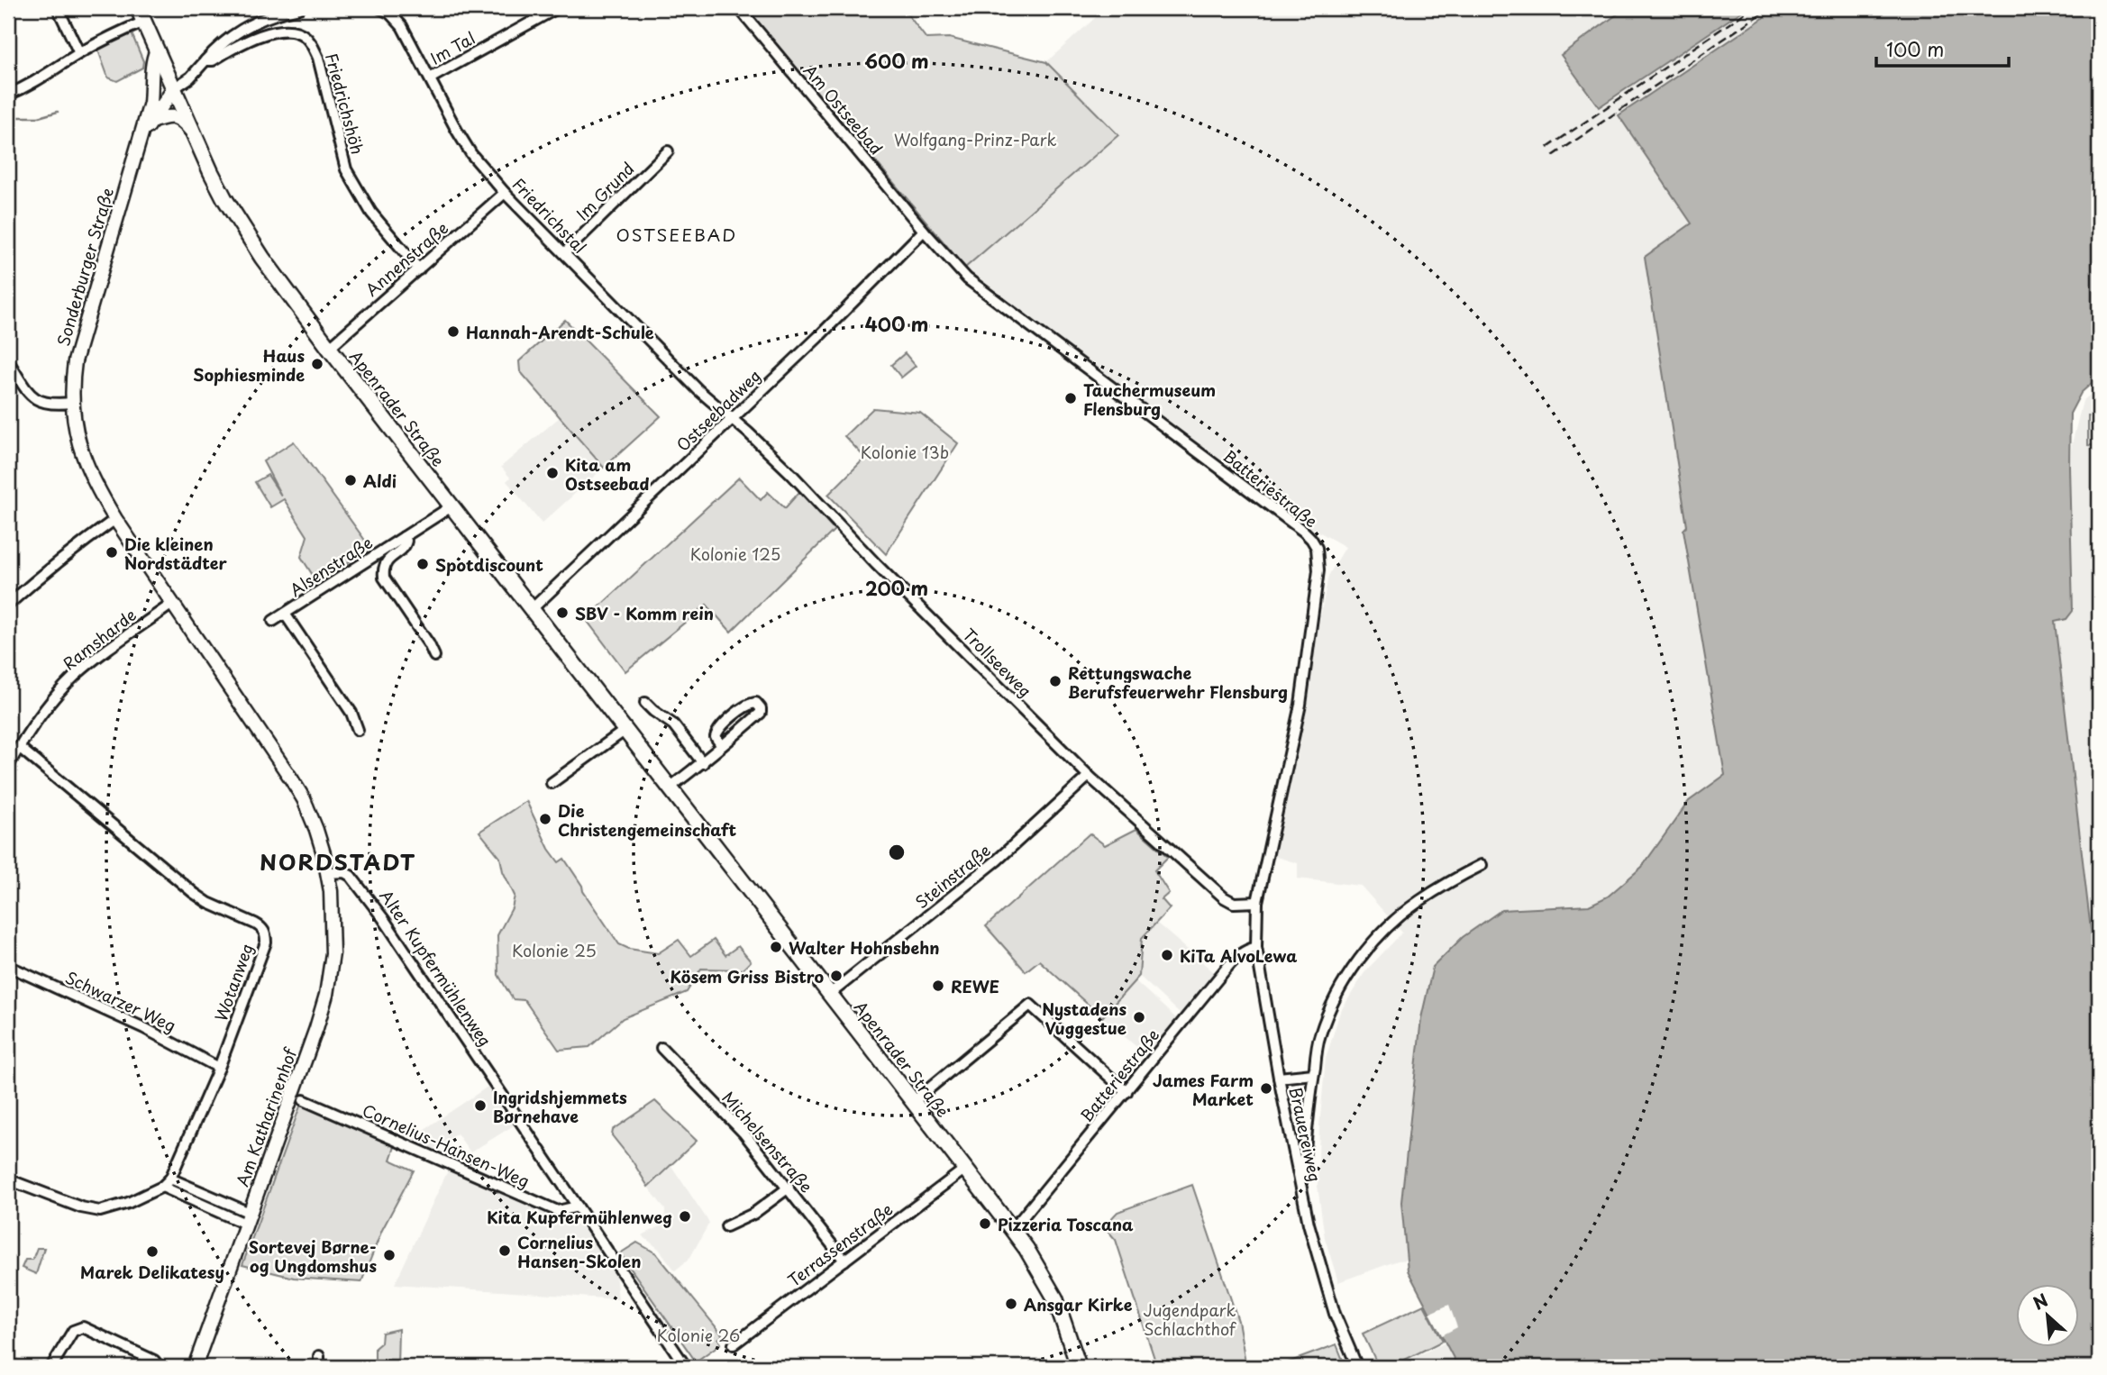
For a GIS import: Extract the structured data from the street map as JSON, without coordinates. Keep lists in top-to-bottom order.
{
  "streets": {
    "main road": ["Apenrader Straße"],
    "street": [
      "Im Tal",
      "Friedrichshöh",
      "Am Ostseebad",
      "Im Grund",
      "Friedrichstal",
      "Annenstraße",
      "Sonderburger Straße",
      "Ostseebadweg",
      "Batteriestraße",
      "Alsenstraße",
      "Ramsharde",
      "Trollseeweg",
      "Steinstraße",
      "Alter Kupfermühlenweg",
      "Wotanweg",
      "Schwarzer Weg",
      "Am Katharinenhof",
      "Brauereiweg",
      "Michelsenstraße",
      "Cornelius-Hansen-Weg",
      "Terrassenstraße"
    ]
  },
  "crossings": [
    ["Im Tal", "Friedrichstal"],
    ["Friedrichshöh", "Annenstraße"],
    ["Friedrichshöh", "Sonderburger Straße"],
    ["Friedrichshöh", "Apenrader Straße"],
    ["Am Ostseebad", "Ostseebadweg"],
    ["Am Ostseebad", "Batteriestraße"],
    ["Im Grund", "Friedrichstal"],
    ["Friedrichstal", "Annenstraße"],
    ["Friedrichstal", "Ostseebadweg"],
    ["Friedrichstal", "Trollseeweg"],
    ["Annenstraße", "Apenrader Straße"],
    ["Sonderburger Straße", "Apenrader Straße"],
    ["Apenrader Straße", "Ostseebadweg"],
    ["Apenrader Straße", "Batteriestraße"],
    ["Apenrader Straße", "Alsenstraße"],
    ["Apenrader Straße", "Steinstraße"],
    ["Apenrader Straße", "Terrassenstraße"],
    ["Ostseebadweg", "Batteriestraße"],
    ["Ostseebadweg", "Trollseeweg"],
    ["Batteriestraße", "Trollseeweg"],
    ["Batteriestraße", "Brauereiweg"],
    ["Ramsharde", "Wotanweg"],
    ["Trollseeweg", "Steinstraße"],
    ["Trollseeweg", "Brauereiweg"],
    ["Alter Kupfermühlenweg", "Am Katharinenhof"],
    ["Alter Kupfermühlenweg", "Cornelius-Hansen-Weg"],
    ["Wotanweg", "Schwarzer Weg"],
    ["Michelsenstraße", "Terrassenstraße"]
  ],
  "districts": ["OSTSEEBAD", "NORDSTADT"],
  "parks": [
    "Wolfgang-Prinz-Park",
    "Kolonie 13b",
    "Kolonie 125",
    "Kolonie 25",
    "Jugendpark Schlachthof",
    "Kolonie 26"
  ],
  "places": [
    "Hannah-Arendt-Schule",
    "Haus Sophiesminde",
    "Tauchermuseum Flensburg",
    "Kita am Ostseebad",
    "Aldi",
    "Die kleinen Nordstädter",
    "Spotdiscount",
    "SBV - Komm rein",
    "Rettungswache Berufsfeuerwehr Flensburg",
    "Die Christengemeinschaft",
    "Walter Hohnsbehn",
    "KiTa AlvoLewa",
    "Kösem Griss Bistro",
    "REWE",
    "Nystadens Vuggestue",
    "James Farm Market",
    "Ingridshjemmets Børnehave",
    "Kita Kupfermühlenweg",
    "Pizzeria Toscana",
    "Cornelius Hansen-Skolen",
    "Marek Delikatesy",
    "Sortevej Børne- og Ungdomshus",
    "Ansgar Kirke"
  ],
  "scale_bar": "100 m",
  "north": "top left",
  "rings": ["600 m", "400 m", "200 m"]
}
